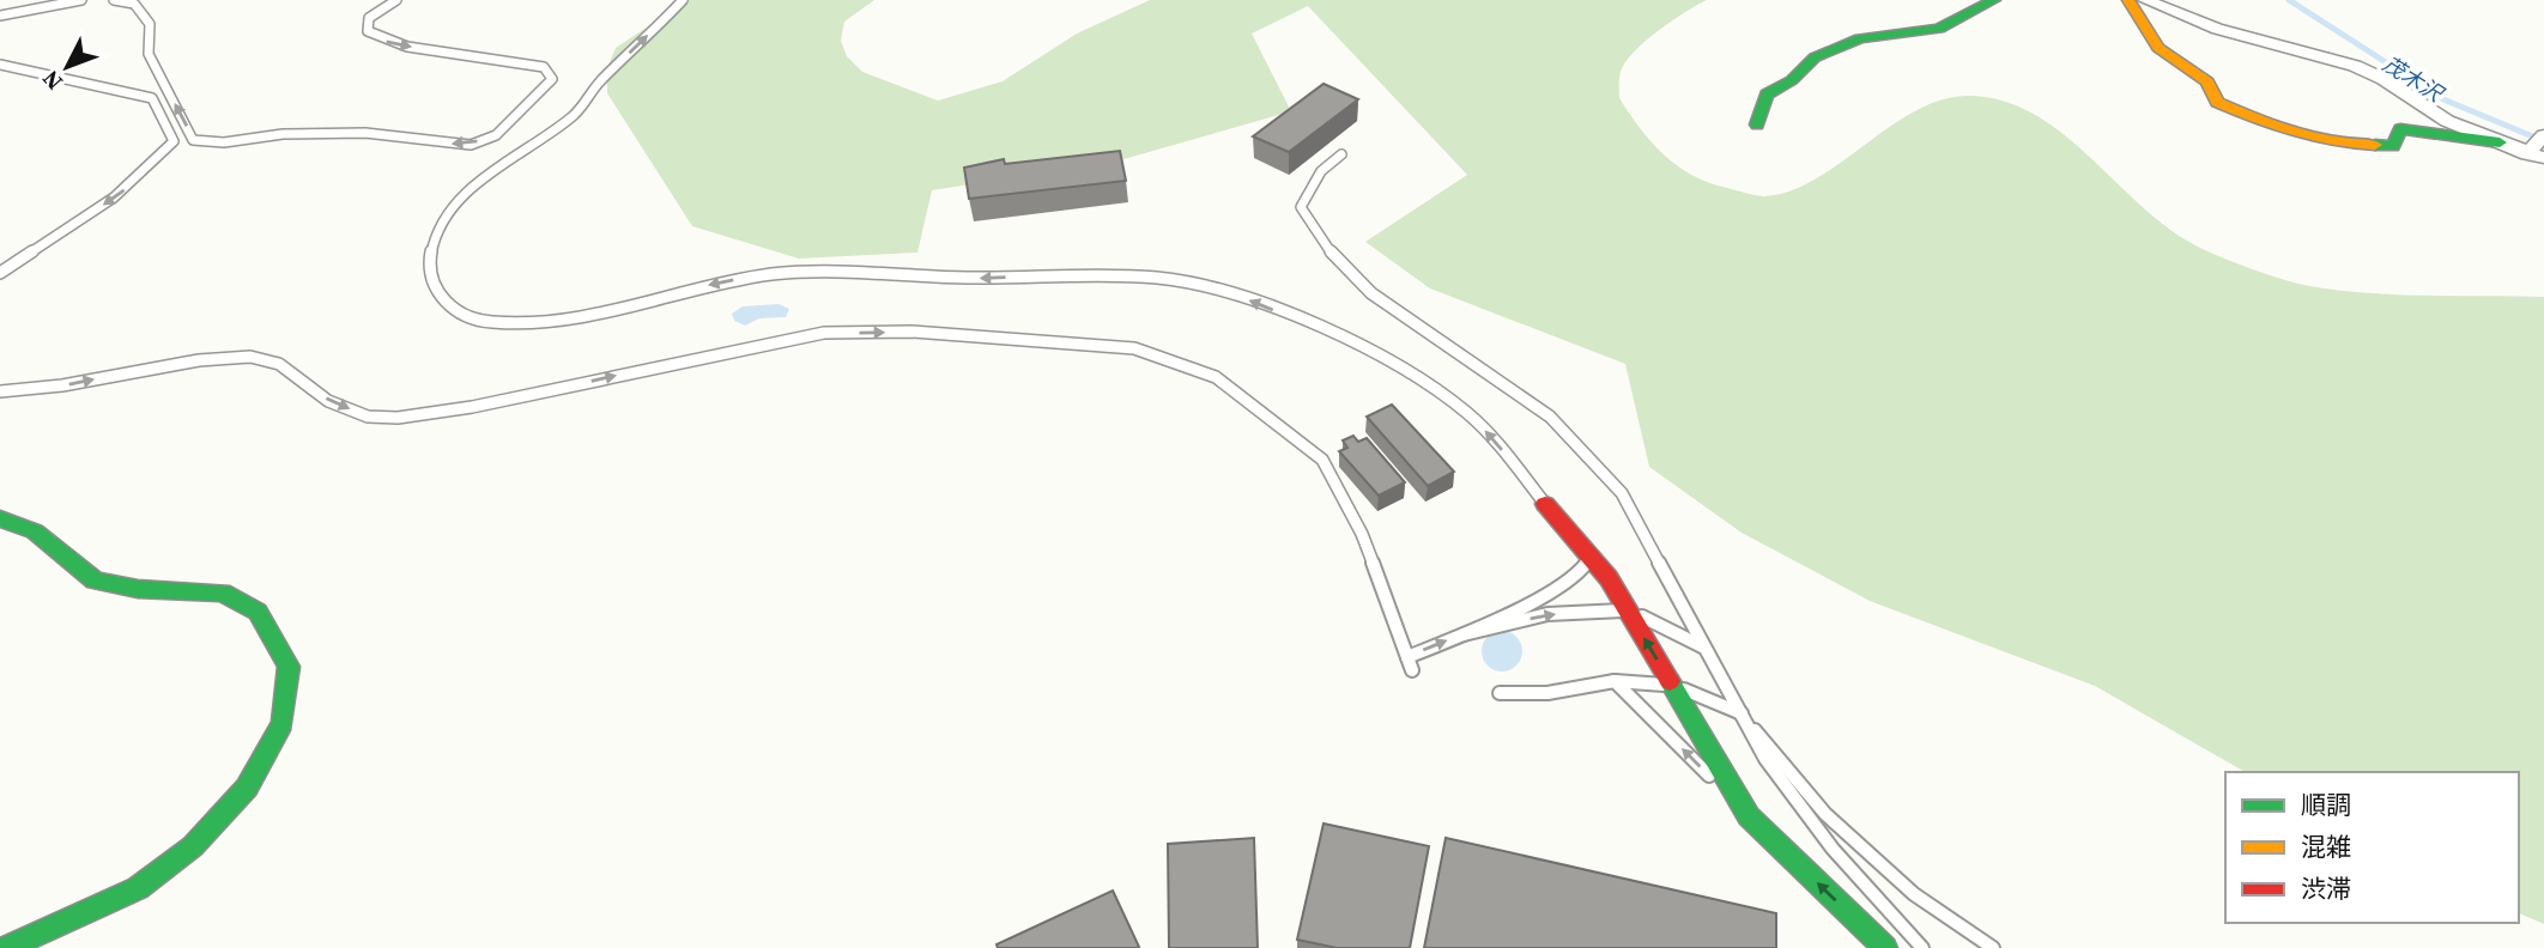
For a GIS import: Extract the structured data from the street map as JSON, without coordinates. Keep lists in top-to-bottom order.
{
  "water": ["茂木沢"],
  "legend": ["順調", "混雑", "渋滞"],
  "north": "bottom left"
}
